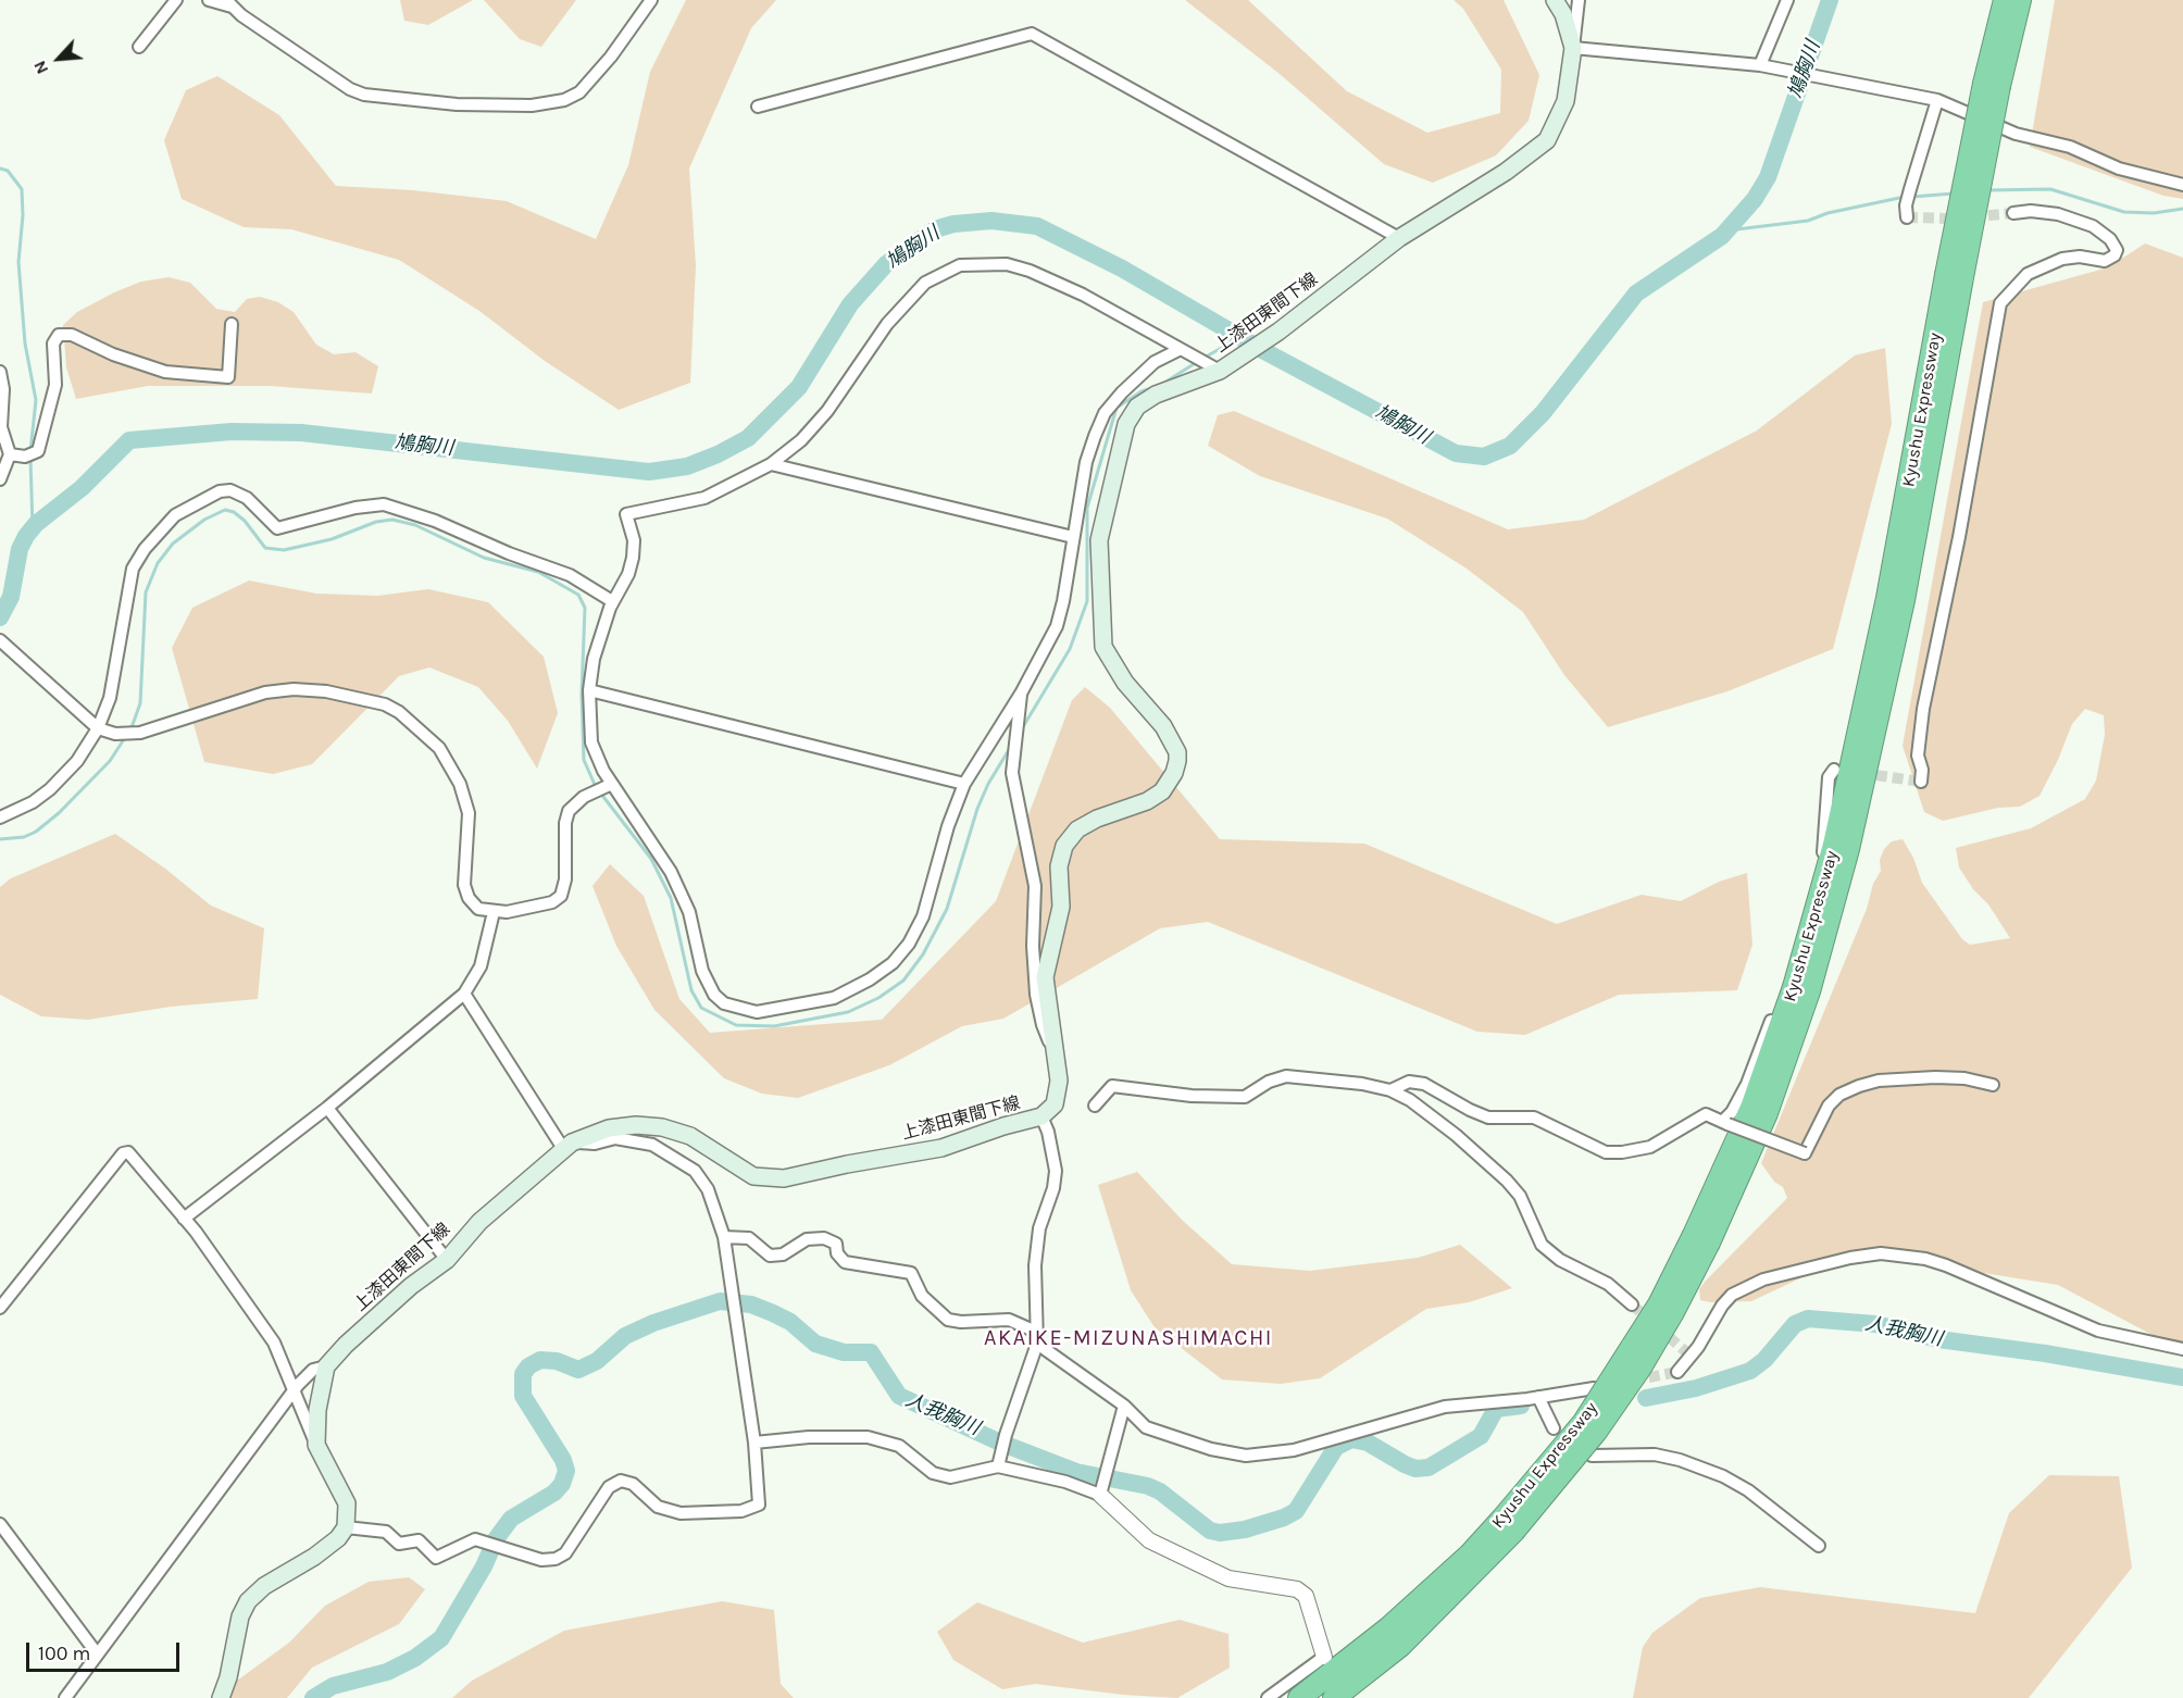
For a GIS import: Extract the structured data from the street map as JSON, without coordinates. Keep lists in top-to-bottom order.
{
  "streets": {
    "highway": ["Kyushu Expressway"],
    "main road": ["上漆田東間下線"]
  },
  "districts": ["AKAIKE-MIZUNASHIMACHI"],
  "water": ["鳩胸川", "人我胸川"],
  "scale_bar": "100 m",
  "north": "bottom left"
}
